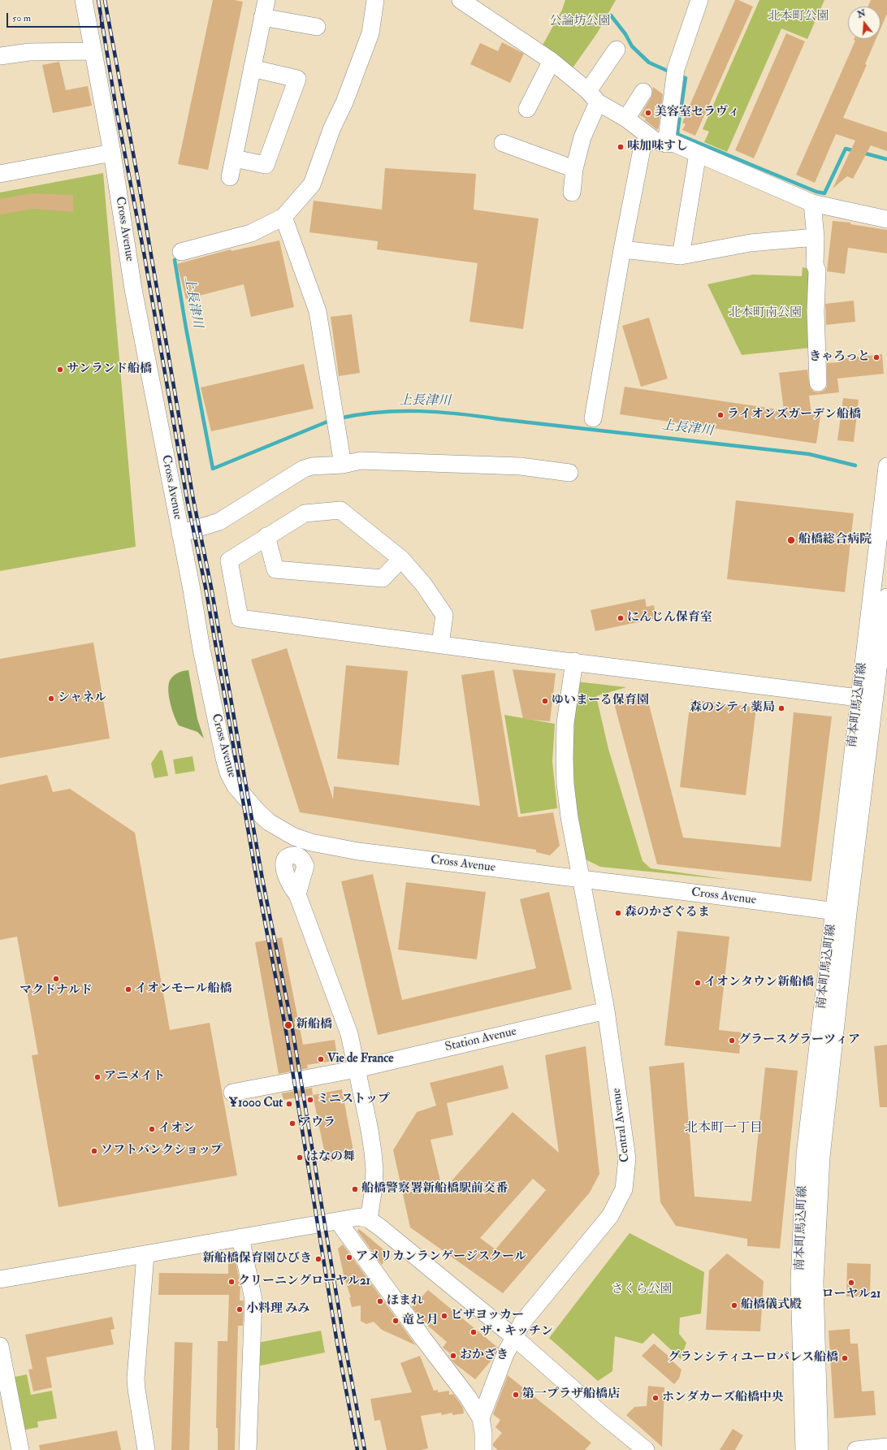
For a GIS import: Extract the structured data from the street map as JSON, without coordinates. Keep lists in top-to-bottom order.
{
  "streets": {
    "street": [
      "Cross Avenue",
      "南本町馬込町線",
      "Station Avenue",
      "Central Avenue"
    ]
  },
  "crossings": [
    ["Cross Avenue", "南本町馬込町線"],
    ["Cross Avenue", "Central Avenue"],
    ["Station Avenue", "Central Avenue"]
  ],
  "districts": ["北本町一丁目"],
  "water": ["上長津川"],
  "parks": [
    "北本町公園",
    "公論坊公園",
    "北本町南公園",
    "さくら公園"
  ],
  "places": [
    "美容室セラヴィ",
    "味加味すし",
    "きゃろっと",
    "サンランド船橋",
    "ライオンズガーデン船橋",
    "船橋総合病院",
    "にんじん保育室",
    "シャネル",
    "ゆいまーる保育園",
    "森のシティ薬局",
    "森のかざぐるま",
    "マクドナルド",
    "イオンタウン新船橋",
    "イオンモール船橋",
    "新船橋",
    "グラースグラーツィア",
    "Vie de France",
    "アニメイト",
    "ミニストップ",
    "¥1000 Cut",
    "アウラ",
    "イオン",
    "ソフトバンクショップ",
    "はなの舞",
    "船橋警察署新船橋駅前交番",
    "アメリカンランゲージスクール",
    "新船橋保育園ひびき",
    "クリーニングローヤル21",
    "ローヤル21",
    "ほまれ",
    "船橋儀式殿",
    "小料理 みみ",
    "ピザヨッカー",
    "竜と月",
    "ザ・キッチン",
    "おかざき",
    "グランシティユーロパレス船橋",
    "第一プラザ船橋店",
    "ホンダカーズ船橋中央"
  ],
  "scale_bar": "50 m",
  "north": "top"
}
